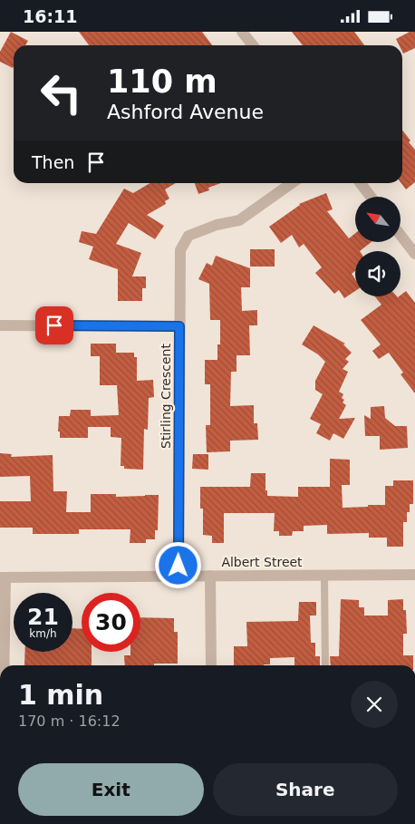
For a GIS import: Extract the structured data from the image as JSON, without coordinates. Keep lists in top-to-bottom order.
{
  "streets": {
    "street": ["Stirling Crescent", "Albert Street"]
  },
  "crossings": [
    ["Stirling Crescent", "Albert Street"]
  ],
  "north": "top left",
  "page": {
    "status": "16:11",
    "turn": ["110 m", "Ashford Avenue"],
    "then": "Then",
    "speed": "21 km/h",
    "limit": "30",
    "heading": ["1 min", "170 m · 16:12"],
    "buttons": ["Exit", "Share"]
  }
}
